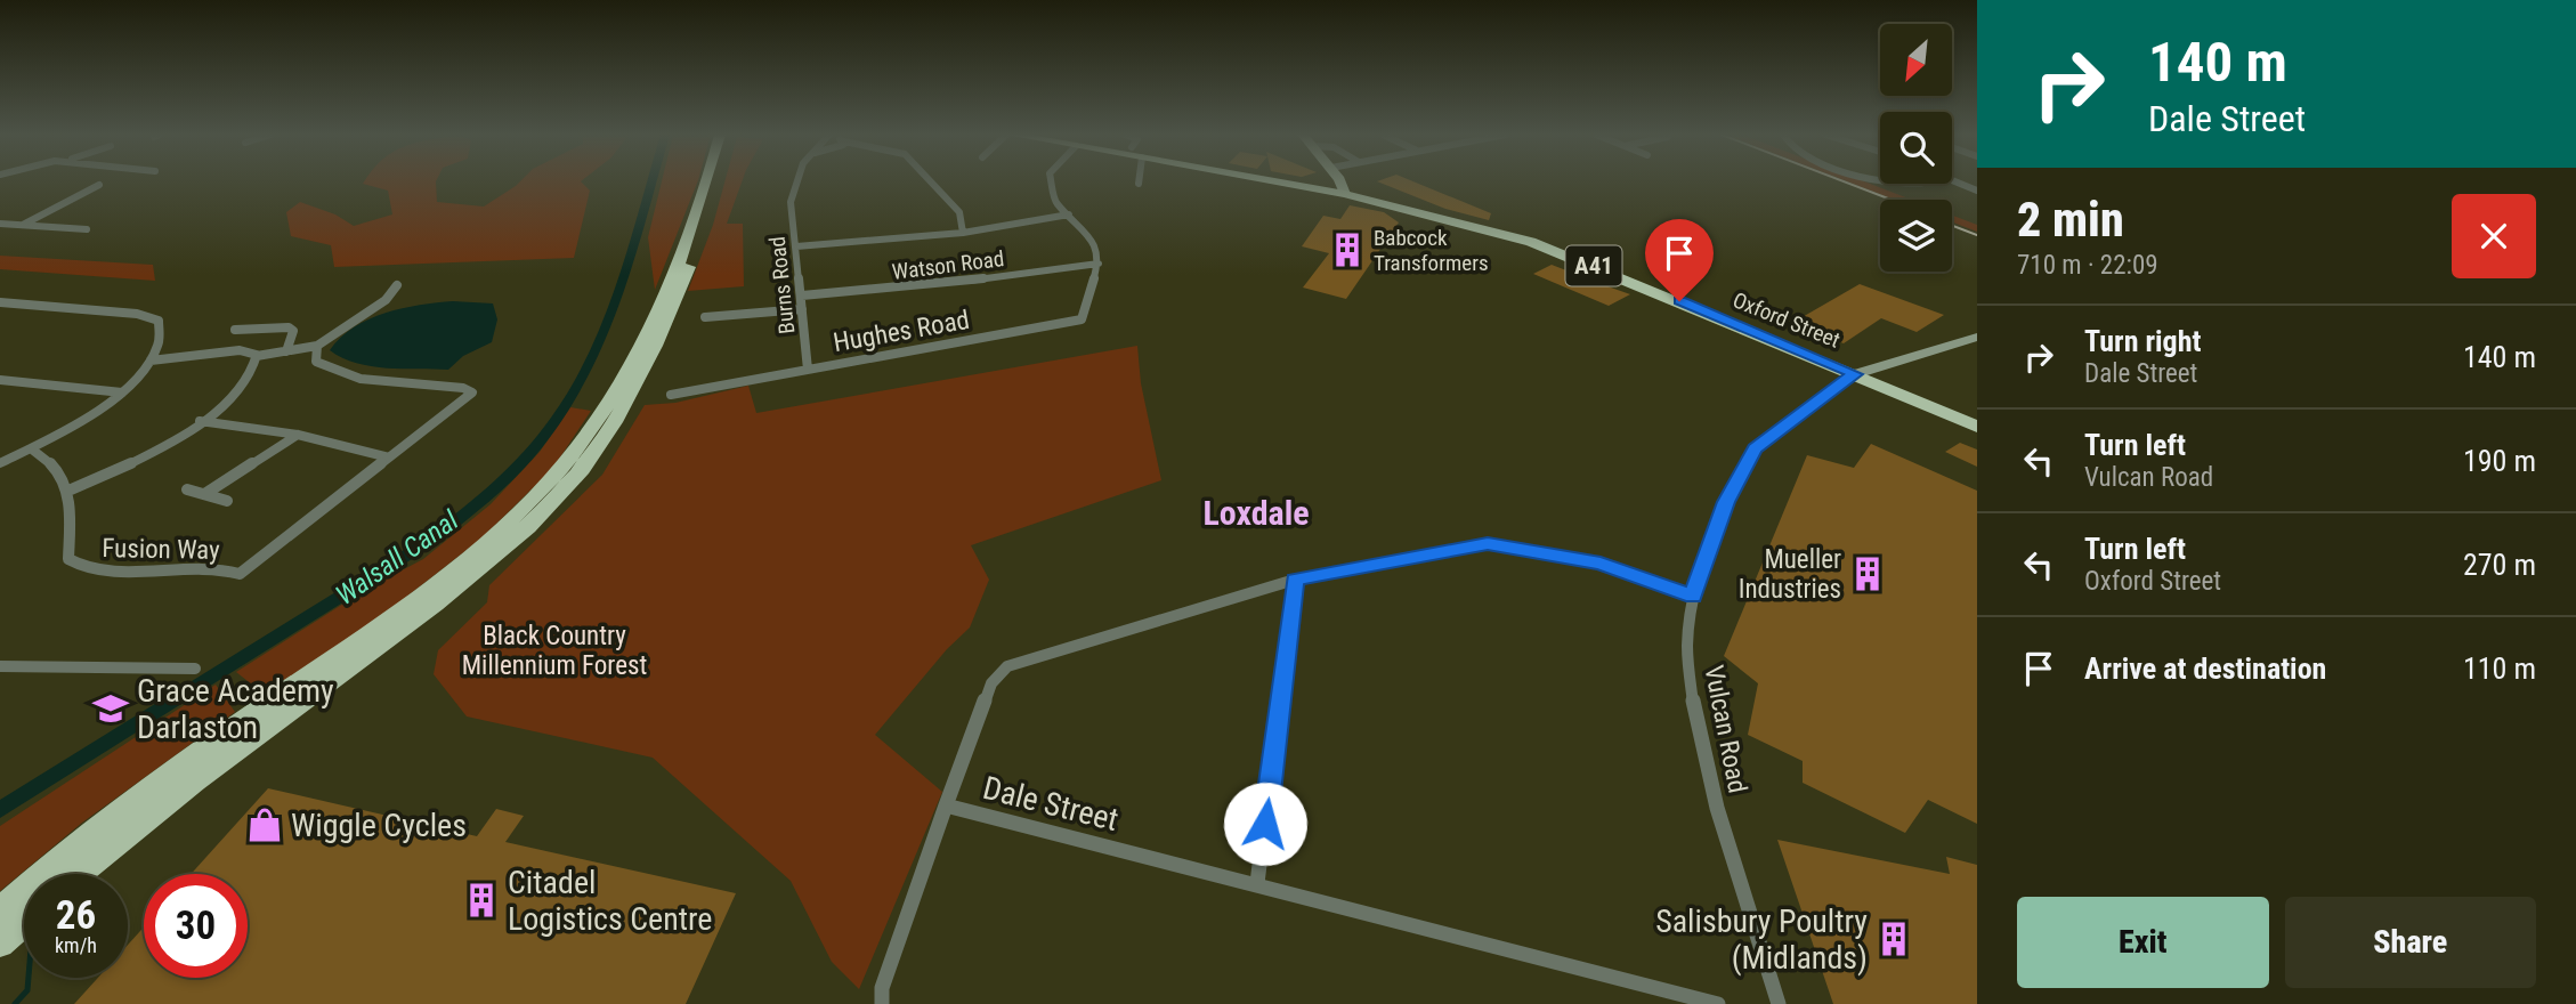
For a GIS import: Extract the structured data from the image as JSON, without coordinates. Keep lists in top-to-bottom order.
{
  "streets": {
    "highway": ["A41", "Oxford Street"],
    "street": [
      "Watson Road",
      "Burns Road",
      "Hughes Road",
      "Fusion Way",
      "Vulcan Road",
      "Dale Street"
    ]
  },
  "crossings": [
    ["Watson Road", "Burns Road"],
    ["Watson Road", "Hughes Road"],
    ["A41", "Oxford Street"],
    ["Burns Road", "Hughes Road"],
    ["Oxford Street", "Vulcan Road"],
    ["Vulcan Road", "Dale Street"]
  ],
  "districts": ["Loxdale"],
  "water": ["Walsall Canal"],
  "parks": ["Black Country Millennium Forest"],
  "places": {
    "building": [
      "Babcock Transformers",
      "Mueller Industries",
      "Citadel Logistics Centre",
      "Salisbury Poultry (Midlands)"
    ],
    "school or university": ["Grace Academy Darlaston"],
    "shop": ["Wiggle Cycles"]
  },
  "north": "bottom left",
  "page": {
    "turn": ["140 m", "Dale Street"],
    "heading": ["2 min", "710 m · 22:09"],
    "list": [
      {
        "name": "Turn right",
        "note": "Dale Street",
        "value": "140 m"
      },
      {
        "name": "Turn left",
        "note": "Vulcan Road",
        "value": "190 m"
      },
      {
        "name": "Turn left",
        "note": "Oxford Street",
        "value": "270 m"
      },
      {
        "name": "Arrive at destination",
        "value": "110 m"
      }
    ],
    "speed": "26 km/h",
    "limit": "30",
    "buttons": ["Exit", "Share"]
  }
}
